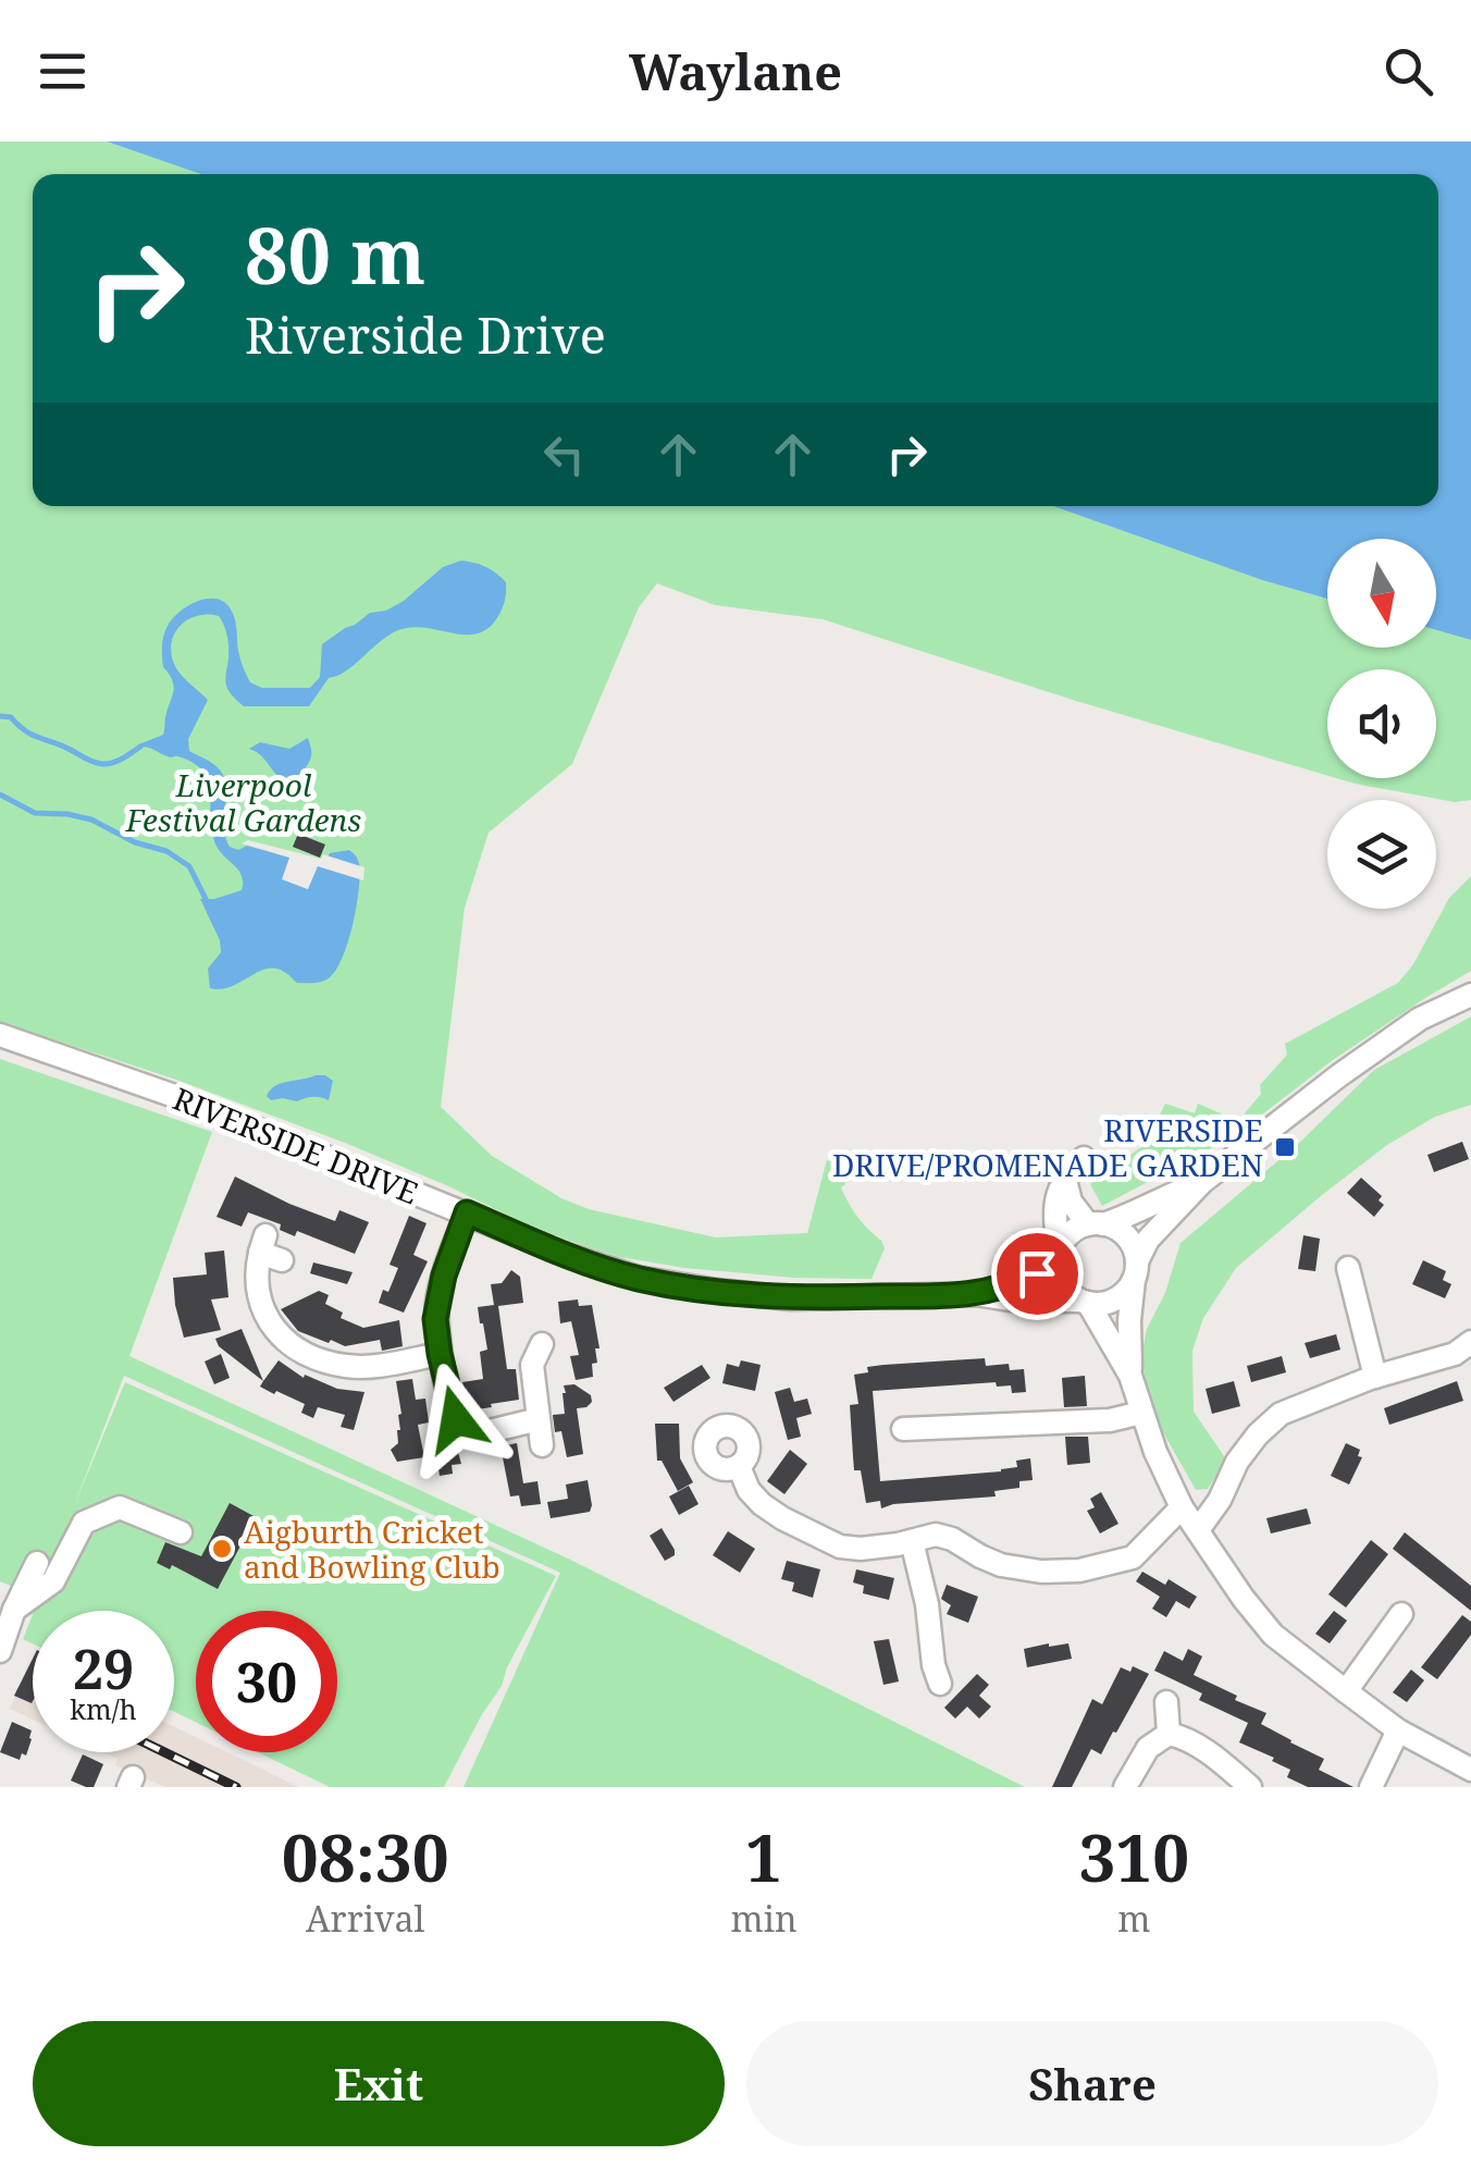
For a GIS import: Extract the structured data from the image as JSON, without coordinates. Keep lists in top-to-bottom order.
{
  "streets": {
    "street": ["RIVERSIDE DRIVE"]
  },
  "parks": ["Liverpool Festival Gardens"],
  "places": {
    "transit": ["RIVERSIDE DRIVE/PROMENADE GARDEN"],
    "other": ["Aigburth Cricket and Bowling Club"]
  },
  "north": "bottom",
  "page": {
    "header": "Waylane",
    "turn": ["80 m", "Riverside Drive"],
    "speed": "29 km/h",
    "limit": "30",
    "eta": [
      "08:30",
      "Arrival",
      "1",
      "min",
      "310",
      "m"
    ],
    "buttons": ["Exit", "Share"]
  }
}
